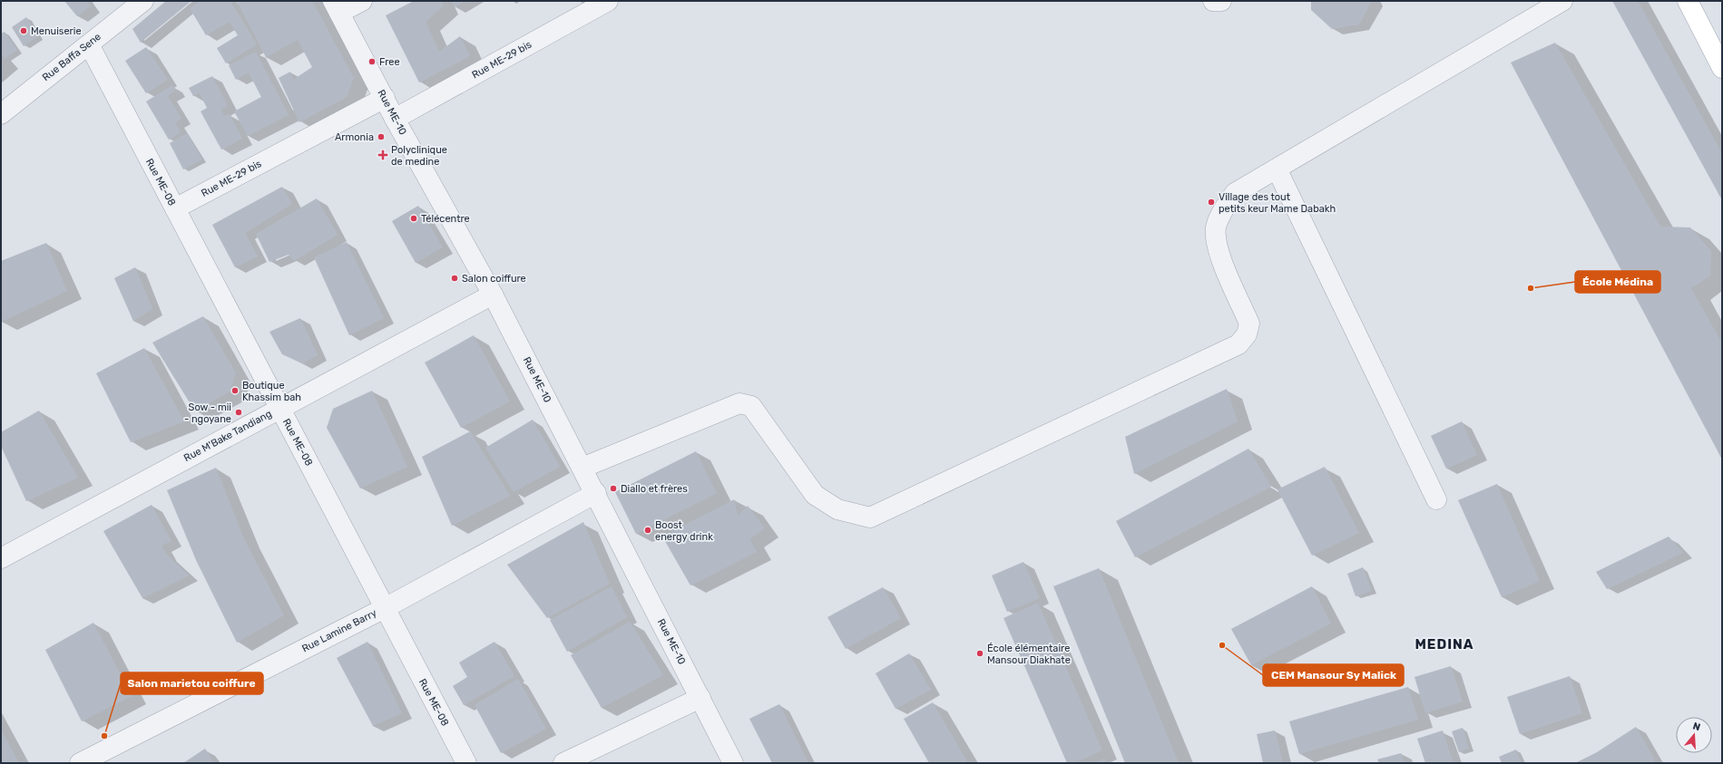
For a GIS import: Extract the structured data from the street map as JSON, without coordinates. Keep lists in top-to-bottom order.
{
  "streets": {
    "street": [
      "Rue Baffa Sene",
      "Rue ME-29 bis",
      "Rue ME-10",
      "Rue ME-08",
      "Rue M'Bake Tandiang",
      "Rue Lamine Barry"
    ]
  },
  "crossings": [
    ["Rue Baffa Sene", "Rue ME-08"],
    ["Rue ME-29 bis", "Rue ME-10"],
    ["Rue ME-29 bis", "Rue ME-08"],
    ["Rue ME-10", "Rue M'Bake Tandiang"],
    ["Rue ME-10", "Rue Lamine Barry"],
    ["Rue ME-08", "Rue M'Bake Tandiang"],
    ["Rue ME-08", "Rue Lamine Barry"]
  ],
  "districts": ["MEDINA"],
  "places": {
    "other": [
      "Menuiserie",
      "Free",
      "Armonia",
      "Village des tout petits keur Mame Dabakh",
      "Télécentre",
      "Salon coiffure",
      "École Médina",
      "Boutique Khassim bah",
      "Sow - mii - ngoyane",
      "Diallo et frères",
      "Boost energy drink",
      "CEM Mansour Sy Malick",
      "École élémentaire Mansour Diakhate",
      "Salon marietou coiffure"
    ],
    "health": ["Polyclinique de medine"]
  },
  "north": "top"
}
